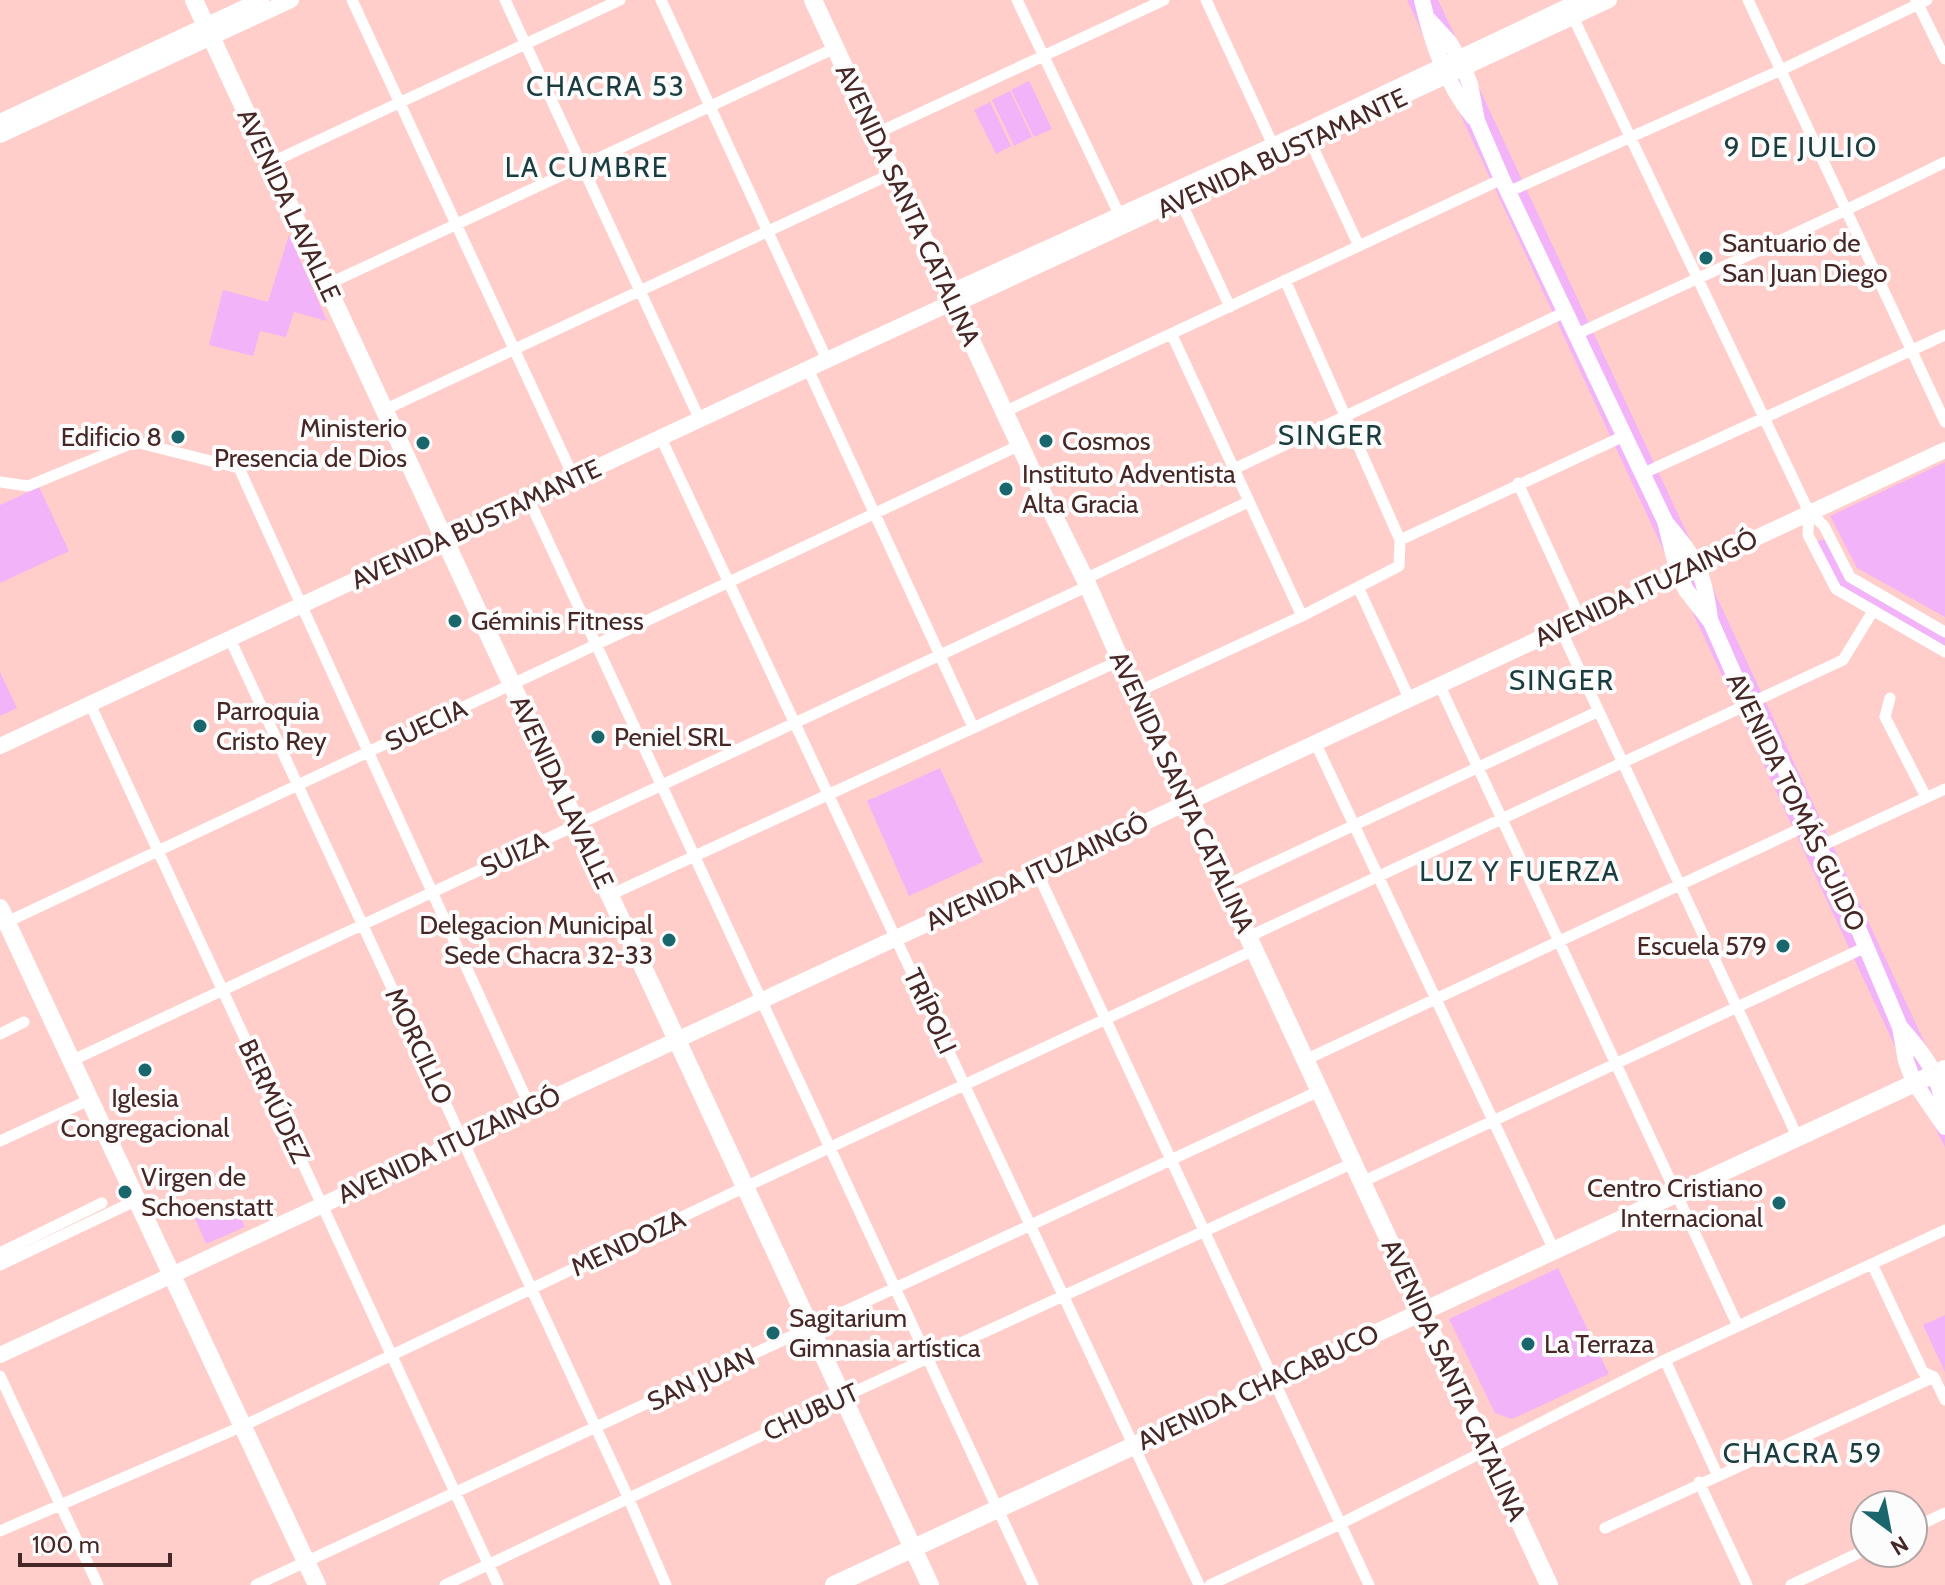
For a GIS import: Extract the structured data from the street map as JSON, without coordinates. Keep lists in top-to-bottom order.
{
  "streets": {
    "main road": [
      "AVENIDA BUSTAMANTE",
      "AVENIDA LAVALLE",
      "AVENIDA SANTA CATALINA",
      "AVENIDA ITUZAINGÓ",
      "AVENIDA TOMÁS GUIDO",
      "AVENIDA CHACABUCO"
    ],
    "street": [
      "SUECIA",
      "SUIZA",
      "TRÍPOLI",
      "MORCILLO",
      "BERMÚDEZ",
      "MENDOZA",
      "SAN JUAN",
      "CHUBUT"
    ]
  },
  "crossings": [
    ["AVENIDA BUSTAMANTE", "AVENIDA LAVALLE"],
    ["AVENIDA BUSTAMANTE", "AVENIDA SANTA CATALINA"],
    ["AVENIDA BUSTAMANTE", "AVENIDA TOMÁS GUIDO"],
    ["AVENIDA BUSTAMANTE", "TRÍPOLI"],
    ["AVENIDA BUSTAMANTE", "MORCILLO"],
    ["AVENIDA BUSTAMANTE", "BERMÚDEZ"],
    ["AVENIDA LAVALLE", "AVENIDA ITUZAINGÓ"],
    ["AVENIDA LAVALLE", "SUECIA"],
    ["AVENIDA LAVALLE", "SUIZA"],
    ["AVENIDA LAVALLE", "MENDOZA"],
    ["AVENIDA LAVALLE", "SAN JUAN"],
    ["AVENIDA LAVALLE", "AVENIDA CHACABUCO"],
    ["AVENIDA LAVALLE", "CHUBUT"],
    ["AVENIDA SANTA CATALINA", "AVENIDA ITUZAINGÓ"],
    ["AVENIDA SANTA CATALINA", "SUECIA"],
    ["AVENIDA SANTA CATALINA", "SUIZA"],
    ["AVENIDA SANTA CATALINA", "MENDOZA"],
    ["AVENIDA SANTA CATALINA", "SAN JUAN"],
    ["AVENIDA SANTA CATALINA", "AVENIDA CHACABUCO"],
    ["AVENIDA SANTA CATALINA", "CHUBUT"],
    ["AVENIDA ITUZAINGÓ", "AVENIDA TOMÁS GUIDO"],
    ["AVENIDA ITUZAINGÓ", "TRÍPOLI"],
    ["AVENIDA ITUZAINGÓ", "MORCILLO"],
    ["AVENIDA ITUZAINGÓ", "BERMÚDEZ"],
    ["SUECIA", "TRÍPOLI"],
    ["SUECIA", "MORCILLO"],
    ["SUECIA", "BERMÚDEZ"],
    ["AVENIDA TOMÁS GUIDO", "MENDOZA"],
    ["AVENIDA TOMÁS GUIDO", "AVENIDA CHACABUCO"],
    ["SUIZA", "TRÍPOLI"],
    ["SUIZA", "MORCILLO"],
    ["SUIZA", "BERMÚDEZ"],
    ["TRÍPOLI", "MENDOZA"],
    ["TRÍPOLI", "SAN JUAN"],
    ["TRÍPOLI", "AVENIDA CHACABUCO"],
    ["TRÍPOLI", "CHUBUT"],
    ["MORCILLO", "MENDOZA"],
    ["MORCILLO", "SAN JUAN"],
    ["MORCILLO", "CHUBUT"],
    ["BERMÚDEZ", "MENDOZA"],
    ["BERMÚDEZ", "SAN JUAN"],
    ["BERMÚDEZ", "CHUBUT"]
  ],
  "districts": [
    "CHACRA 53",
    "9 DE JULIO",
    "LA CUMBRE",
    "SINGER",
    "SINGER",
    "LUZ Y FUERZA",
    "CHACRA 59"
  ],
  "places": [
    "Santuario de San Juan Diego",
    "Edificio 8",
    "Cosmos",
    "Ministerio Presencia de Dios",
    "Instituto Adventista Alta Gracia",
    "Géminis Fitness",
    "Parroquia Cristo Rey",
    "Peniel SRL",
    "Delegacion Municipal Sede Chacra 32-33",
    "Escuela 579",
    "Iglesia Congregacional",
    "Virgen de Schoenstatt",
    "Centro Cristiano Internacional",
    "Sagitarium Gimnasia artística",
    "La Terraza"
  ],
  "scale_bar": "100 m",
  "north": "bottom right"
}
